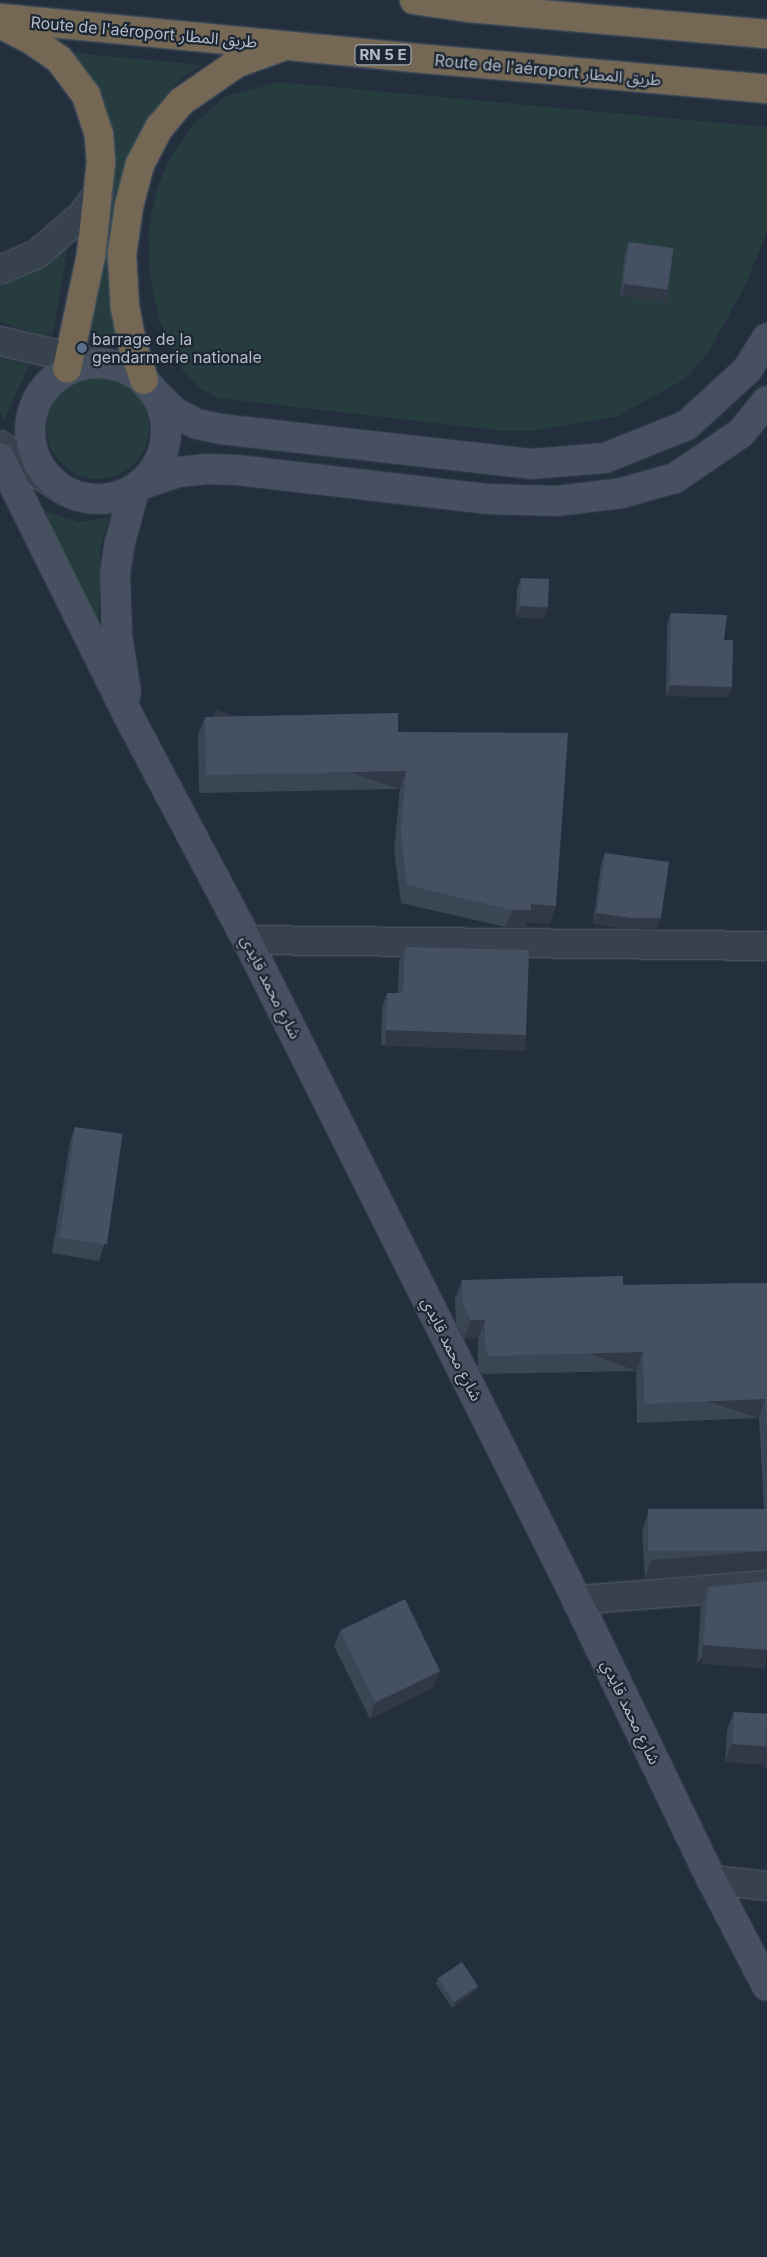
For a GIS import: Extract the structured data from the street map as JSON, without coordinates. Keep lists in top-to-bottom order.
{
  "streets": {
    "highway": ["Route de l'aéroport طريق المطار", "RN 5 E"],
    "main road": ["شارع محمد قايدي"]
  },
  "places": ["barrage de la gendarmerie nationale"]
}
